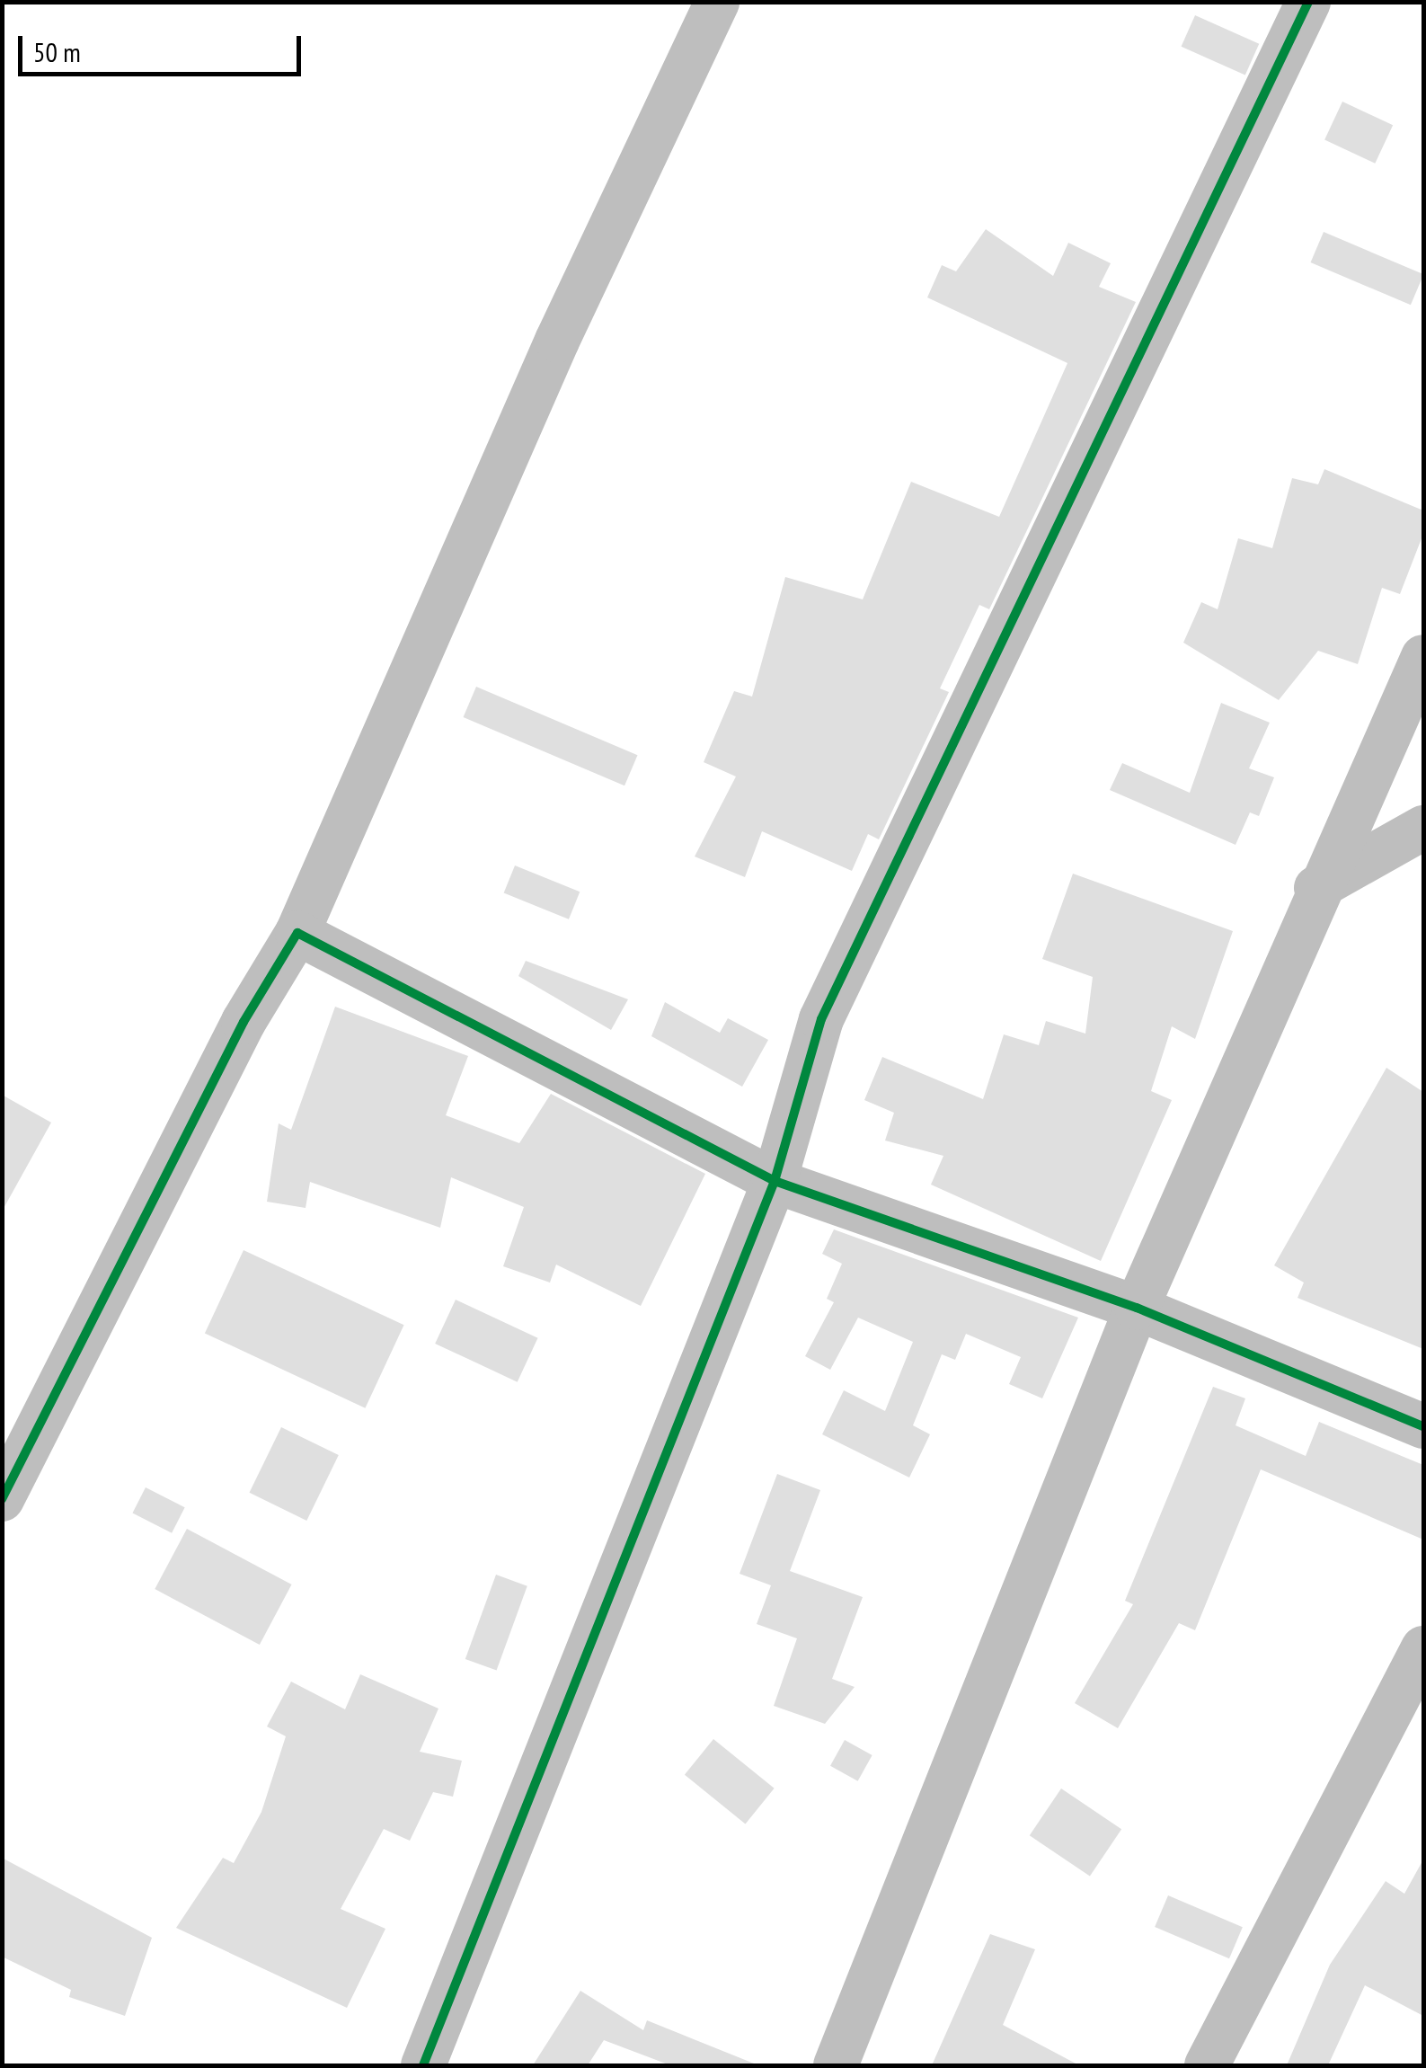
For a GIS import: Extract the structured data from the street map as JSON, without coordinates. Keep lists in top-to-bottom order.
{
  "scale_bar": "50 m"
}
